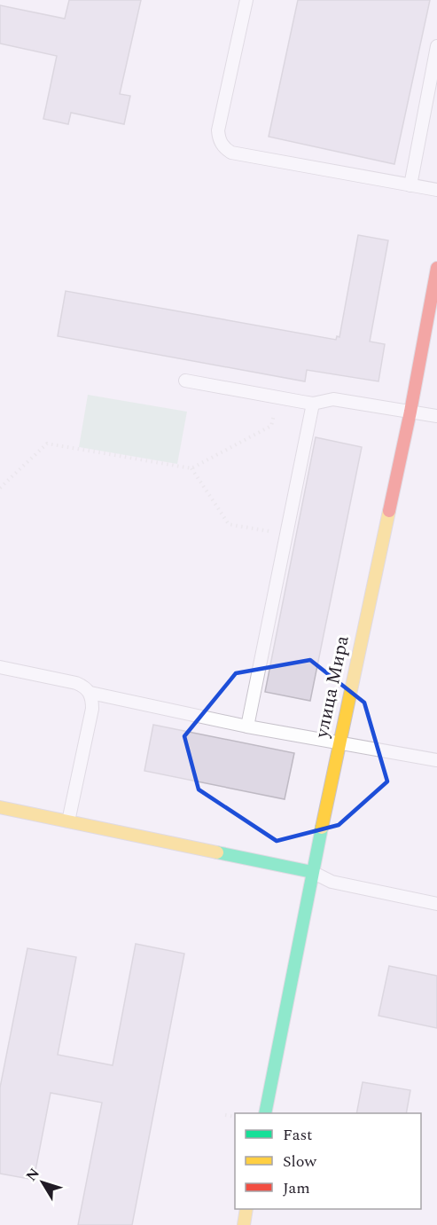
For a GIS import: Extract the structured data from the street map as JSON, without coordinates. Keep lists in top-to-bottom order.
{
  "streets": {
    "street": ["улица Мира"]
  },
  "legend": ["Fast", "Slow", "Jam"],
  "north": "top left"
}
